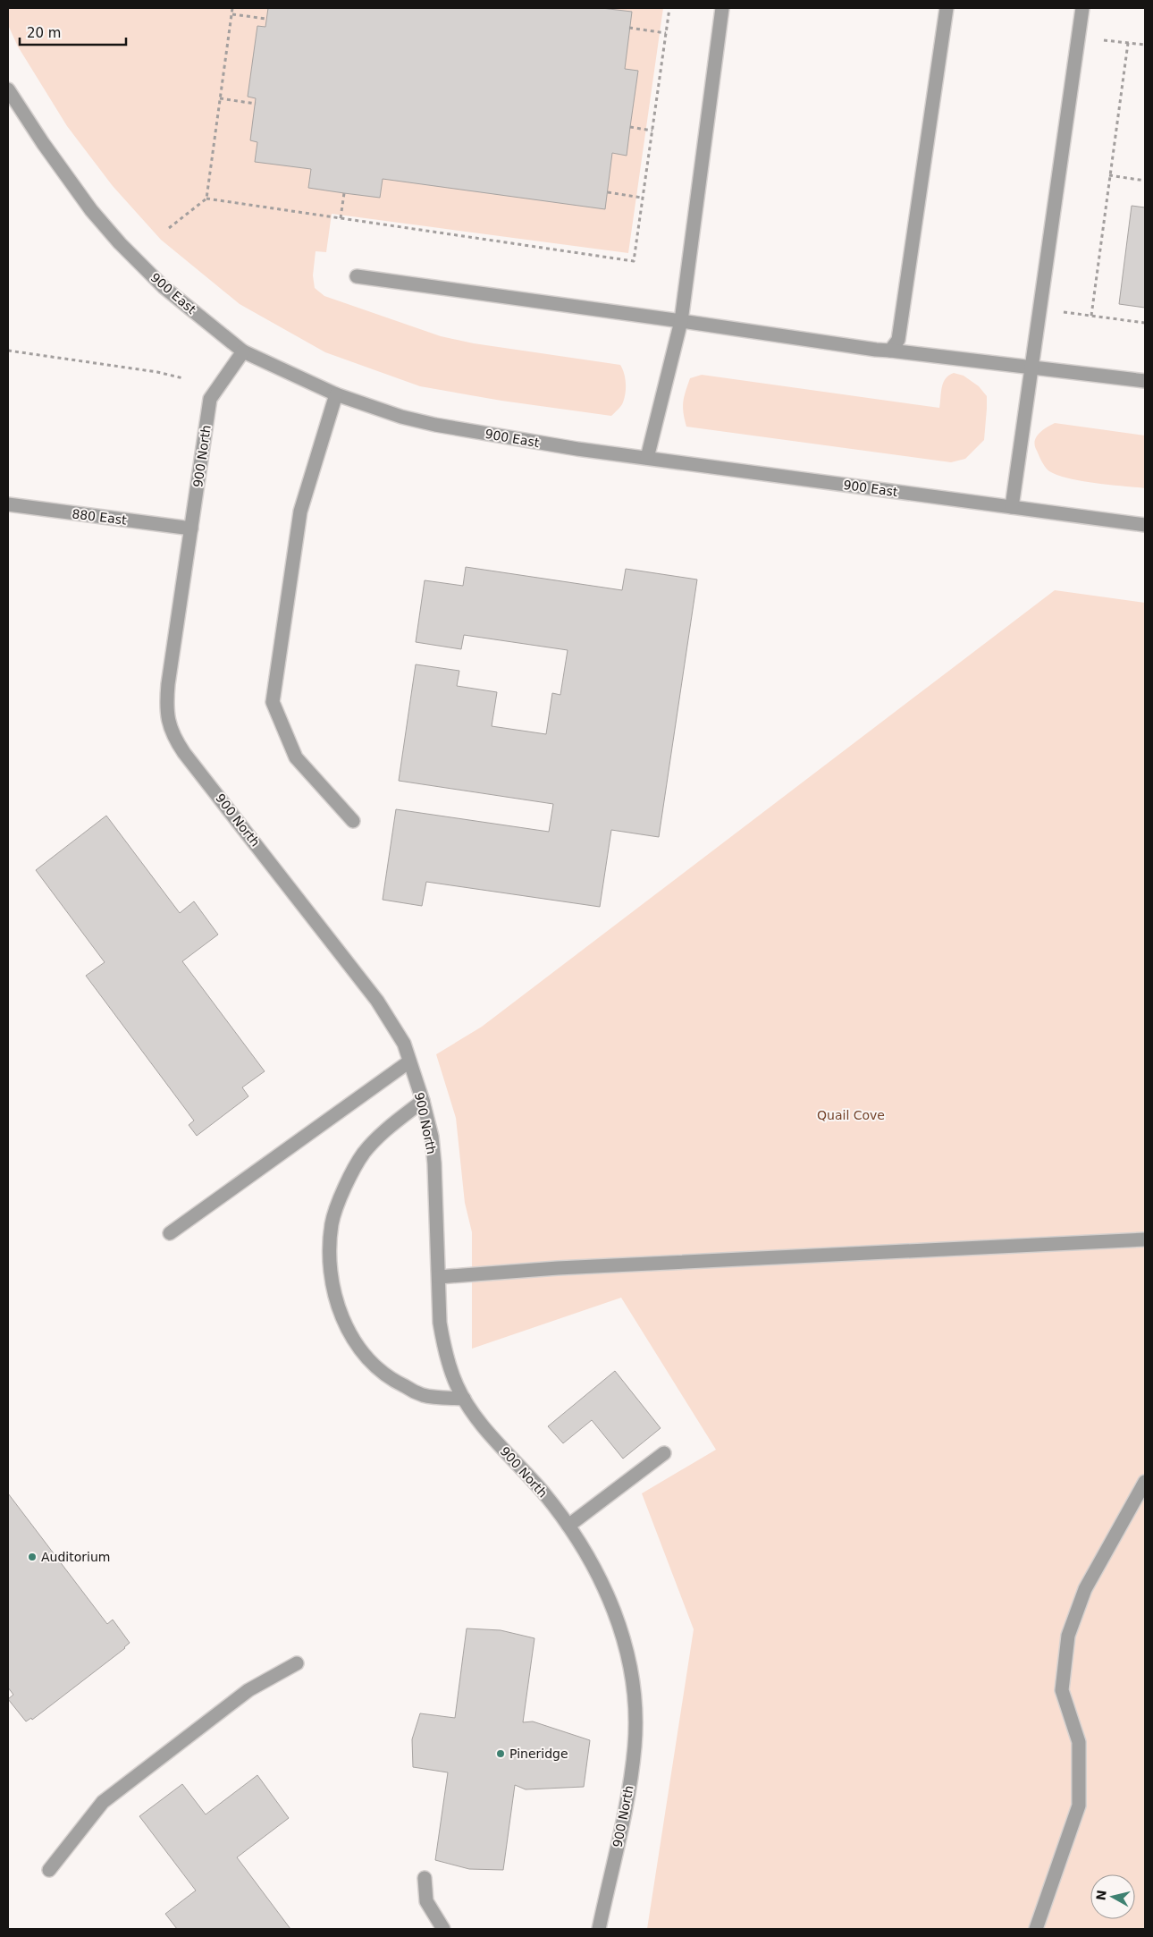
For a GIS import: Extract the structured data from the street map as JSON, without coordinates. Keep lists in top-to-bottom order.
{
  "streets": {
    "street": ["900 East", "900 North", "880 East"]
  },
  "crossings": [
    ["900 East", "900 North"],
    ["900 North", "880 East"]
  ],
  "parks": ["Quail Cove"],
  "places": ["Auditorium", "Pineridge"],
  "scale_bar": "20 m",
  "north": "left"
}
